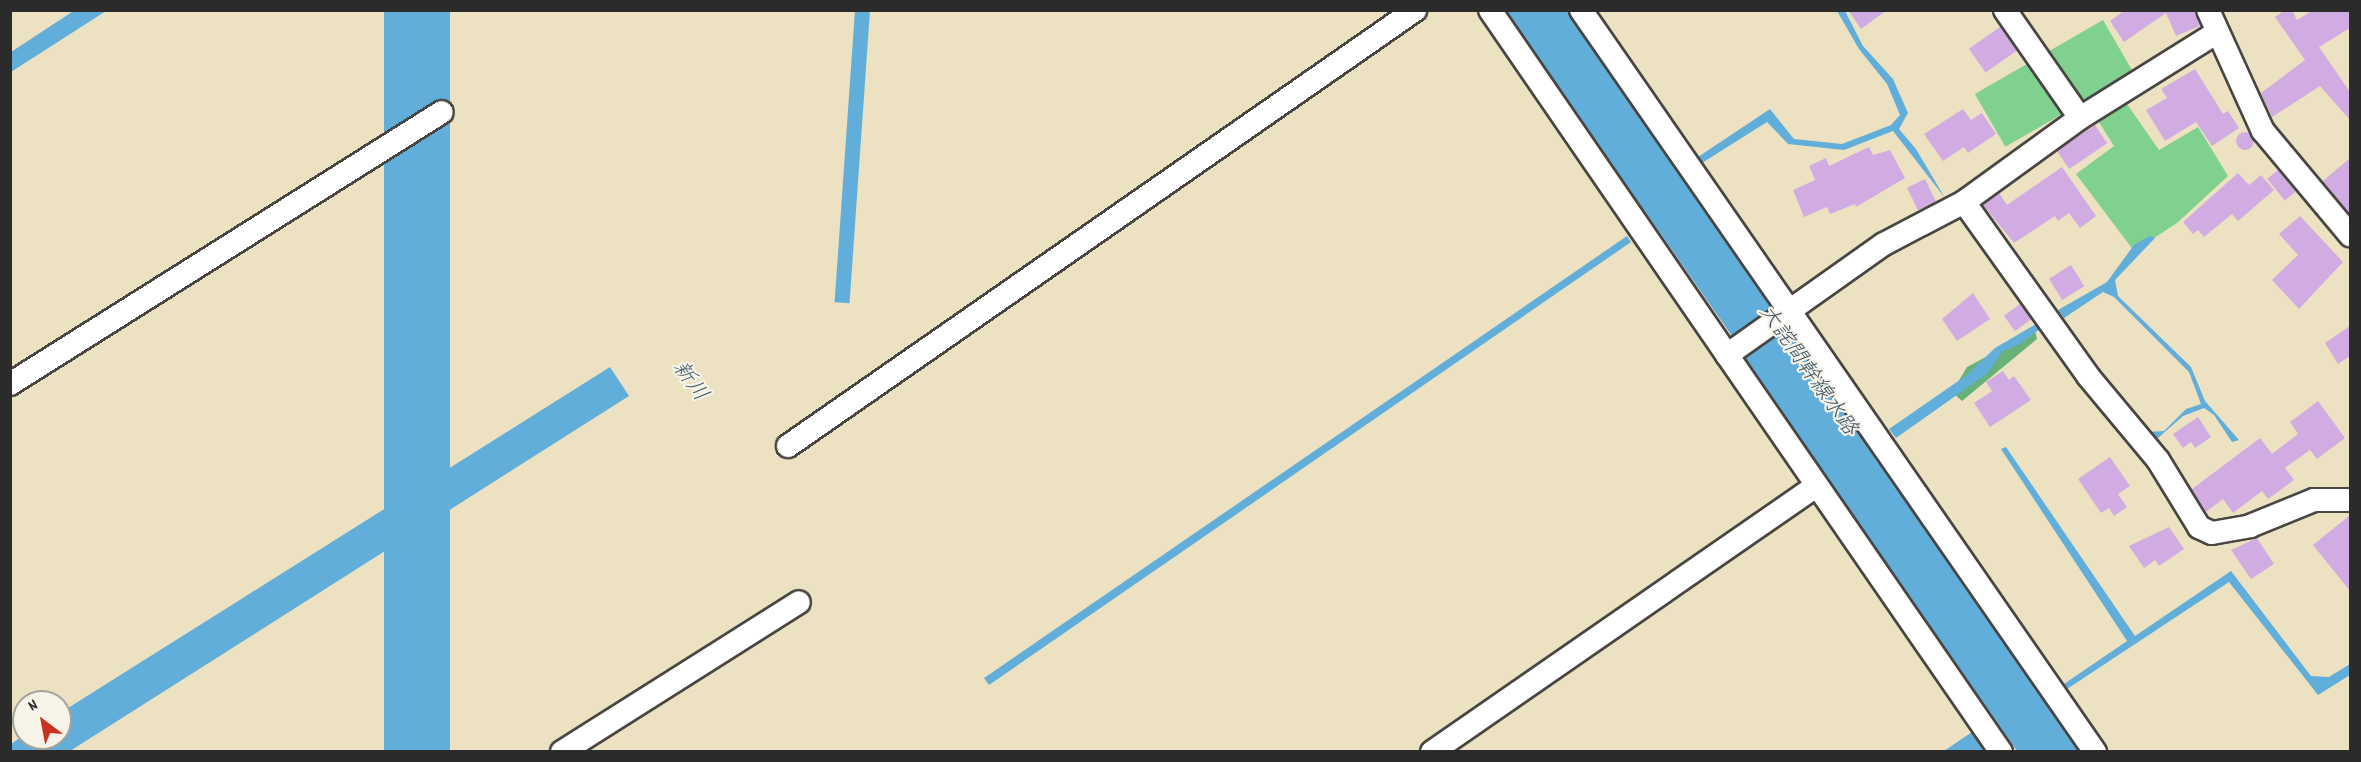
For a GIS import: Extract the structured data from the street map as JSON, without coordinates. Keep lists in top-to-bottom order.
{
  "water": ["大詫間幹線水路", "新川"],
  "north": "top left"
}
